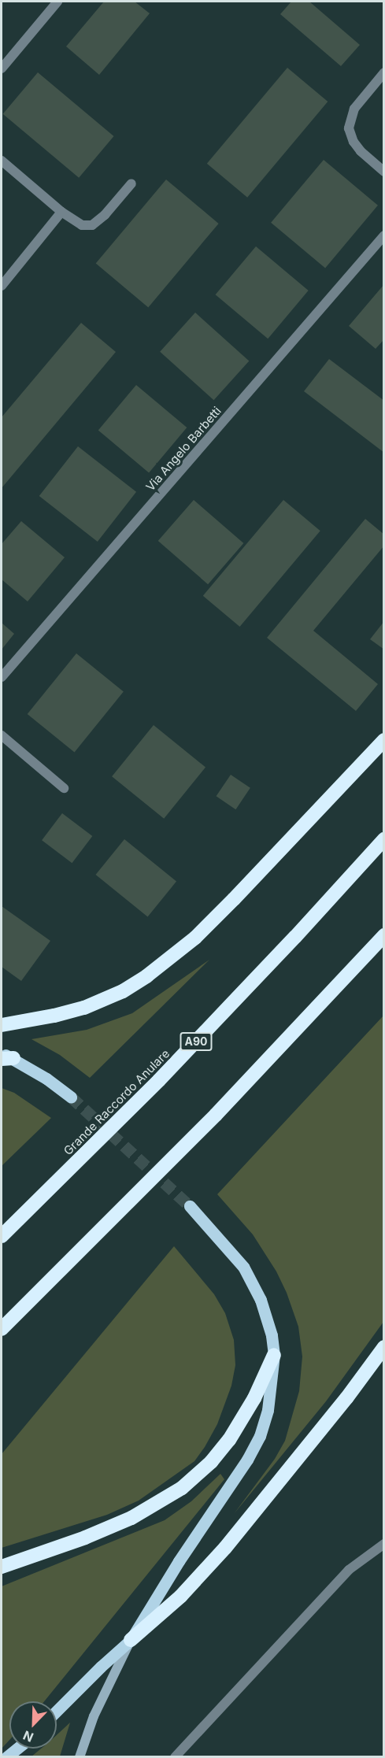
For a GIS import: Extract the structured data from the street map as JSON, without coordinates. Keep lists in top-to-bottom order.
{
  "streets": {
    "highway": ["A90", "Grande Raccordo Anulare"],
    "street": ["Via Angelo Barbetti"]
  },
  "north": "bottom left"
}
